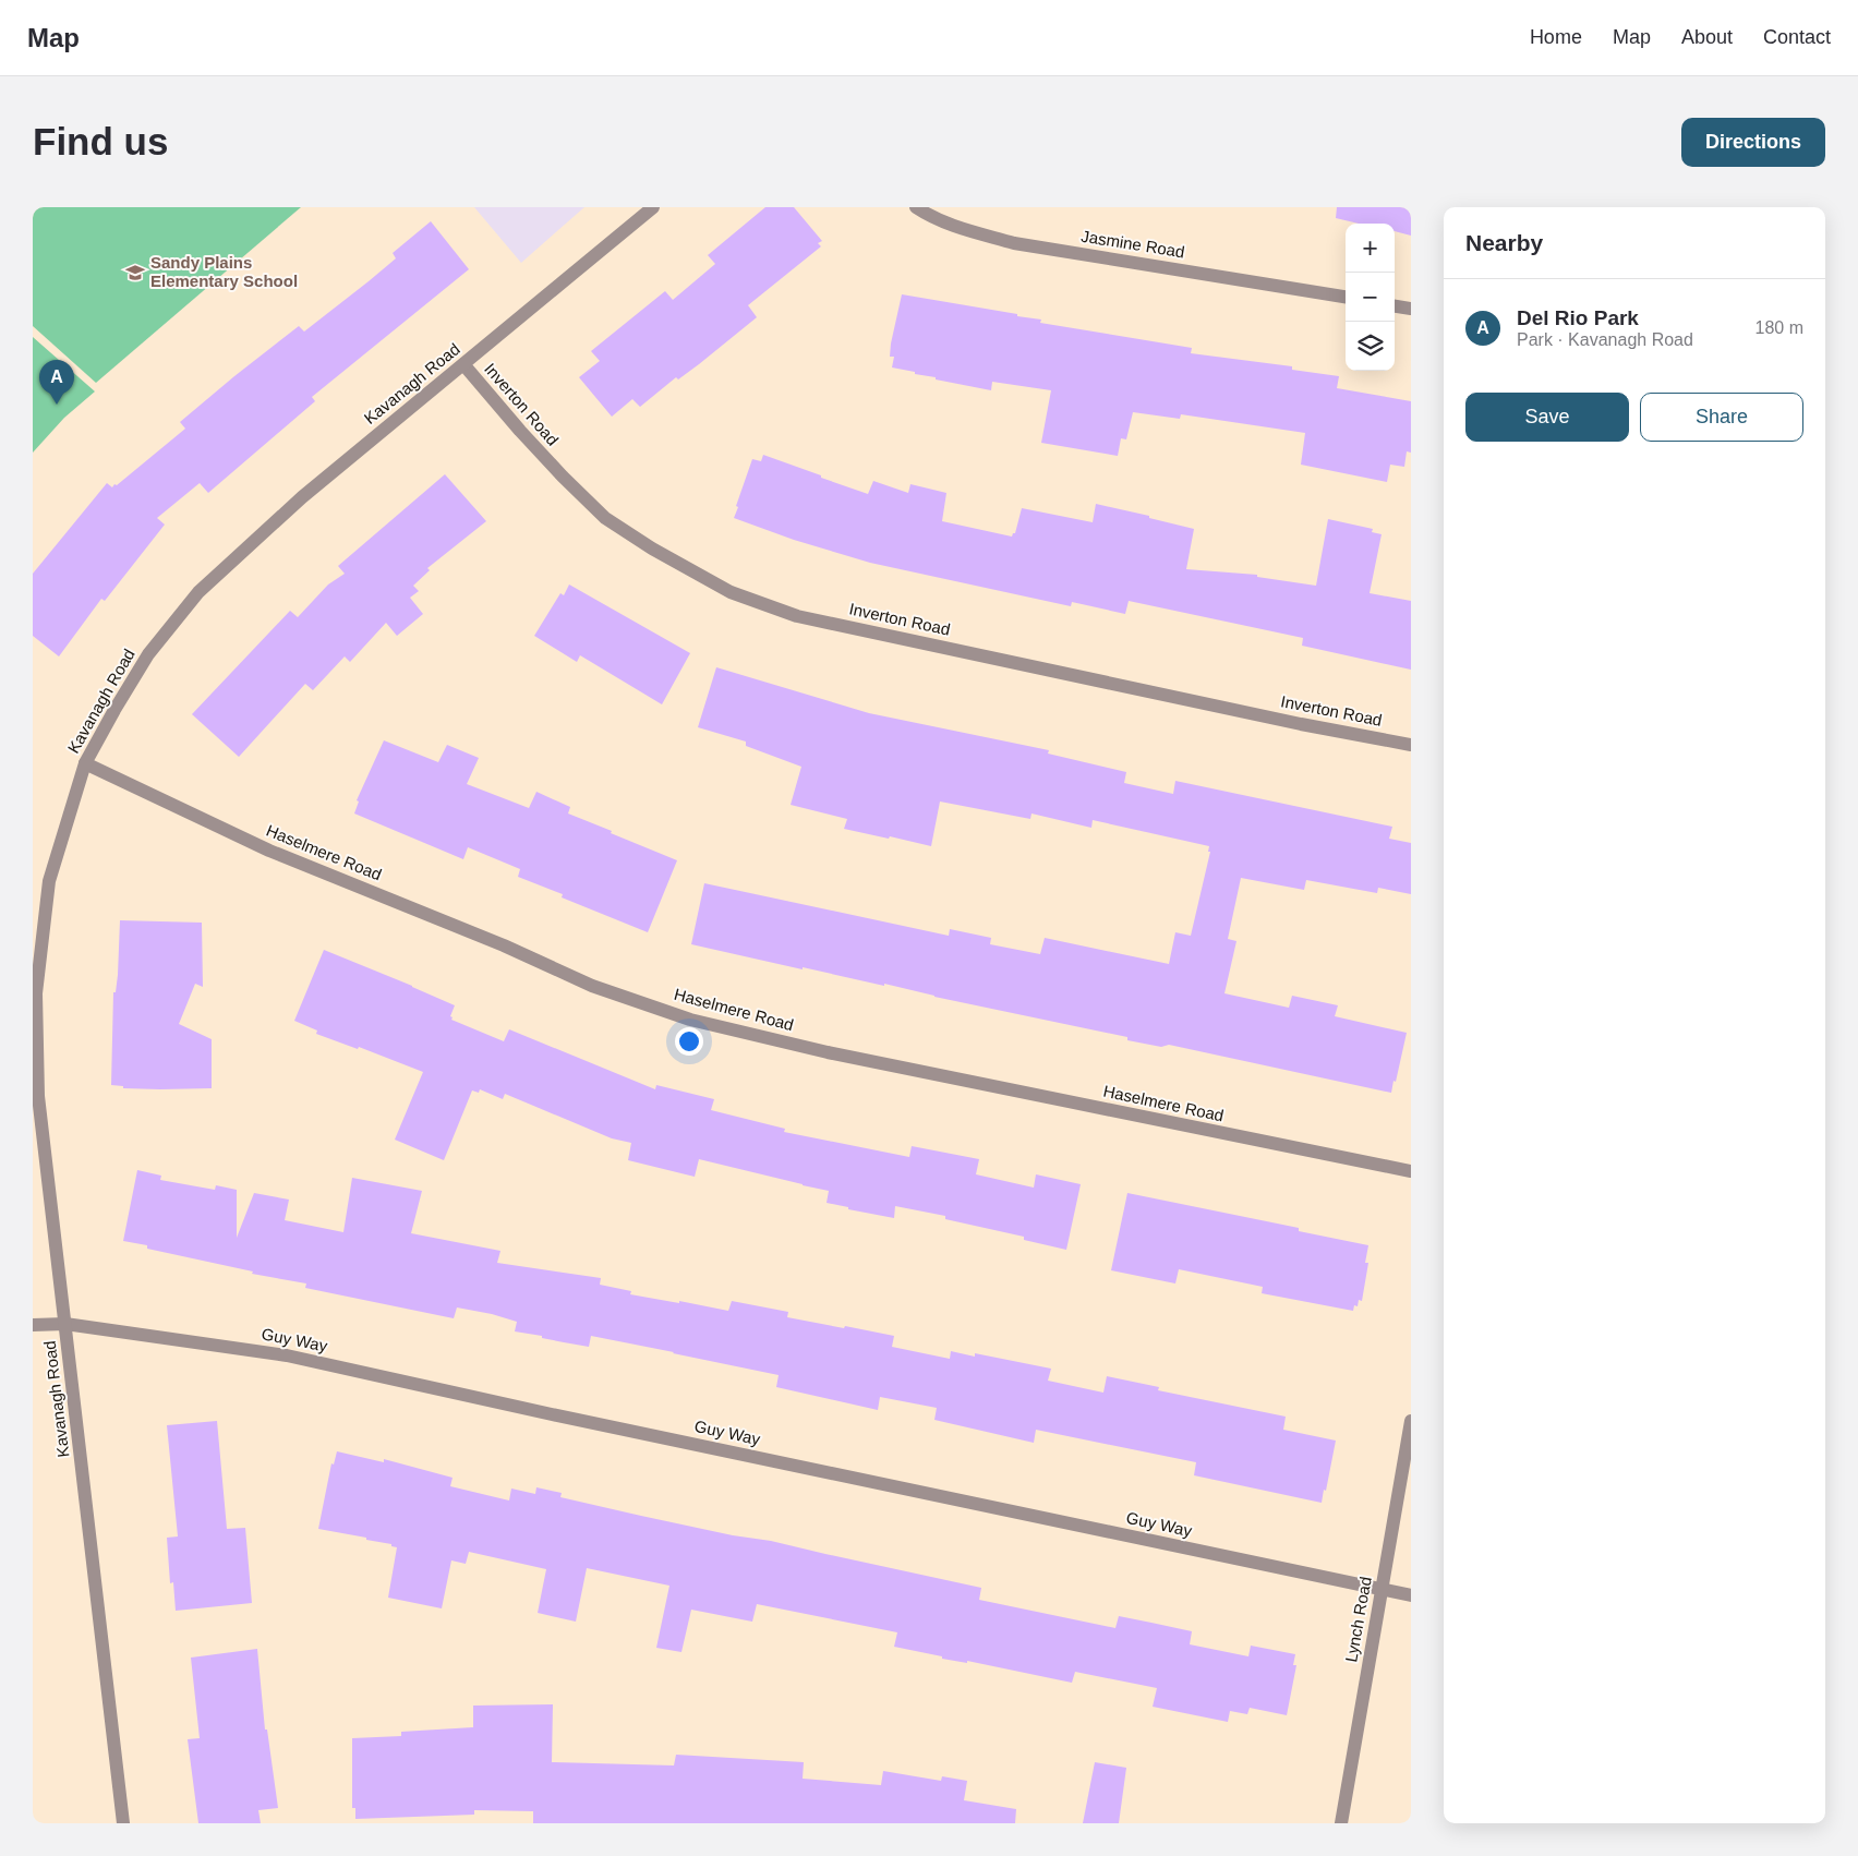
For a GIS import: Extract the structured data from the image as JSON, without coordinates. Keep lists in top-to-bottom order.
{
  "streets": {
    "street": [
      "Jasmine Road",
      "Kavanagh Road",
      "Inverton Road",
      "Haselmere Road",
      "Guy Way",
      "Lynch Road"
    ]
  },
  "crossings": [
    ["Kavanagh Road", "Inverton Road"],
    ["Kavanagh Road", "Haselmere Road"],
    ["Kavanagh Road", "Guy Way"],
    ["Guy Way", "Lynch Road"]
  ],
  "places": {
    "school or university": ["Sandy Plains Elementary School"]
  },
  "page": {
    "header": "Map",
    "nav": [
      "Home",
      "Map",
      "About",
      "Contact"
    ],
    "buttons": [
      "Directions",
      ["Save", "Share"]
    ],
    "title": "Find us",
    "heading": "Nearby",
    "map_buttons": ["+", "−"],
    "list": [
      {
        "mark": "A",
        "name": "Del Rio Park",
        "note": "Park · Kavanagh Road",
        "value": "180 m"
      }
    ],
    "pins": "A"
  }
}
